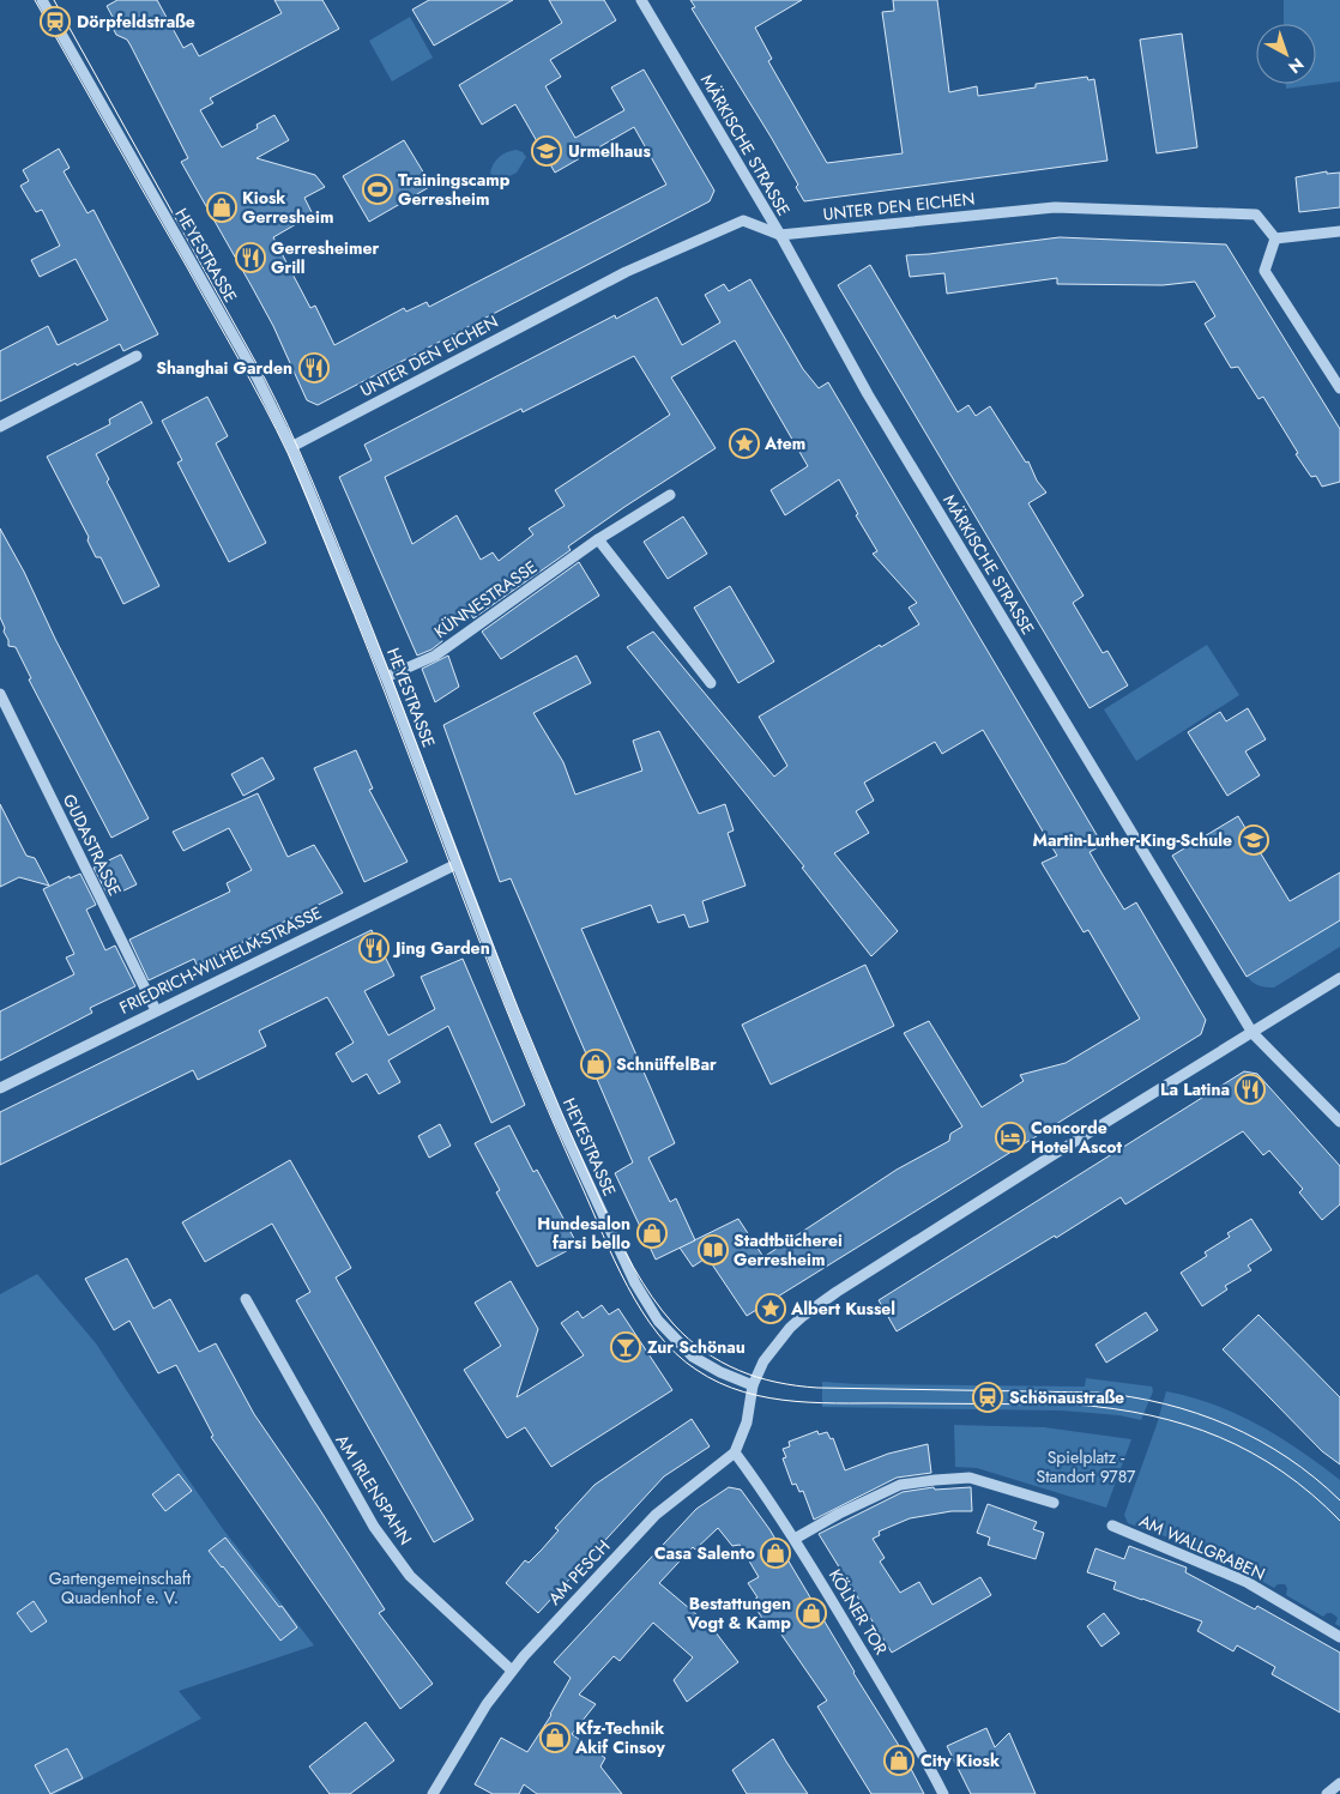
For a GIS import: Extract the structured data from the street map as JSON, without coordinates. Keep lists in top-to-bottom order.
{
  "streets": {
    "street": [
      "MÄRKISCHE STRASSE",
      "UNTER DEN EICHEN",
      "HEYESTRASSE",
      "KÜNNESTRASSE",
      "GUDASTRASSE",
      "FRIEDRICH-WILHELM-STRASSE",
      "AM IRLENSPAHN",
      "AM WALLGRABEN",
      "AM PESCH",
      "KÖLNER TOR"
    ]
  },
  "crossings": [
    ["MÄRKISCHE STRASSE", "UNTER DEN EICHEN"],
    ["UNTER DEN EICHEN", "HEYESTRASSE"],
    ["HEYESTRASSE", "KÜNNESTRASSE"],
    ["HEYESTRASSE", "FRIEDRICH-WILHELM-STRASSE"],
    ["HEYESTRASSE", "AM PESCH"],
    ["GUDASTRASSE", "FRIEDRICH-WILHELM-STRASSE"],
    ["AM IRLENSPAHN", "AM PESCH"],
    ["AM PESCH", "KÖLNER TOR"]
  ],
  "parks": ["Spielplatz - Standort 9787", "Gartengemeinschaft Quadenhof e. V."],
  "places": {
    "station": ["Dörpfeldstraße", "Schönaustraße"],
    "school or university": ["Urmelhaus", "Martin-Luther-King-Schule"],
    "sports": ["Trainingscamp Gerresheim"],
    "shop": [
      "Kiosk Gerresheim",
      "SchnüffelBar",
      "Hundesalon farsi bello",
      "Casa Salento",
      "Bestattungen Vogt & Kamp",
      "Kfz-Technik Akif Cinsoy",
      "City Kiosk"
    ],
    "restaurant": [
      "Gerresheimer Grill",
      "Shanghai Garden",
      "Jing Garden",
      "La Latina"
    ],
    "place": ["Atem", "Albert Kussel"],
    "hotel": ["Concorde Hotel Ascot"],
    "library": ["Stadtbücherei Gerresheim"],
    "bar": ["Zur Schönau"]
  },
  "north": "bottom right"
}
